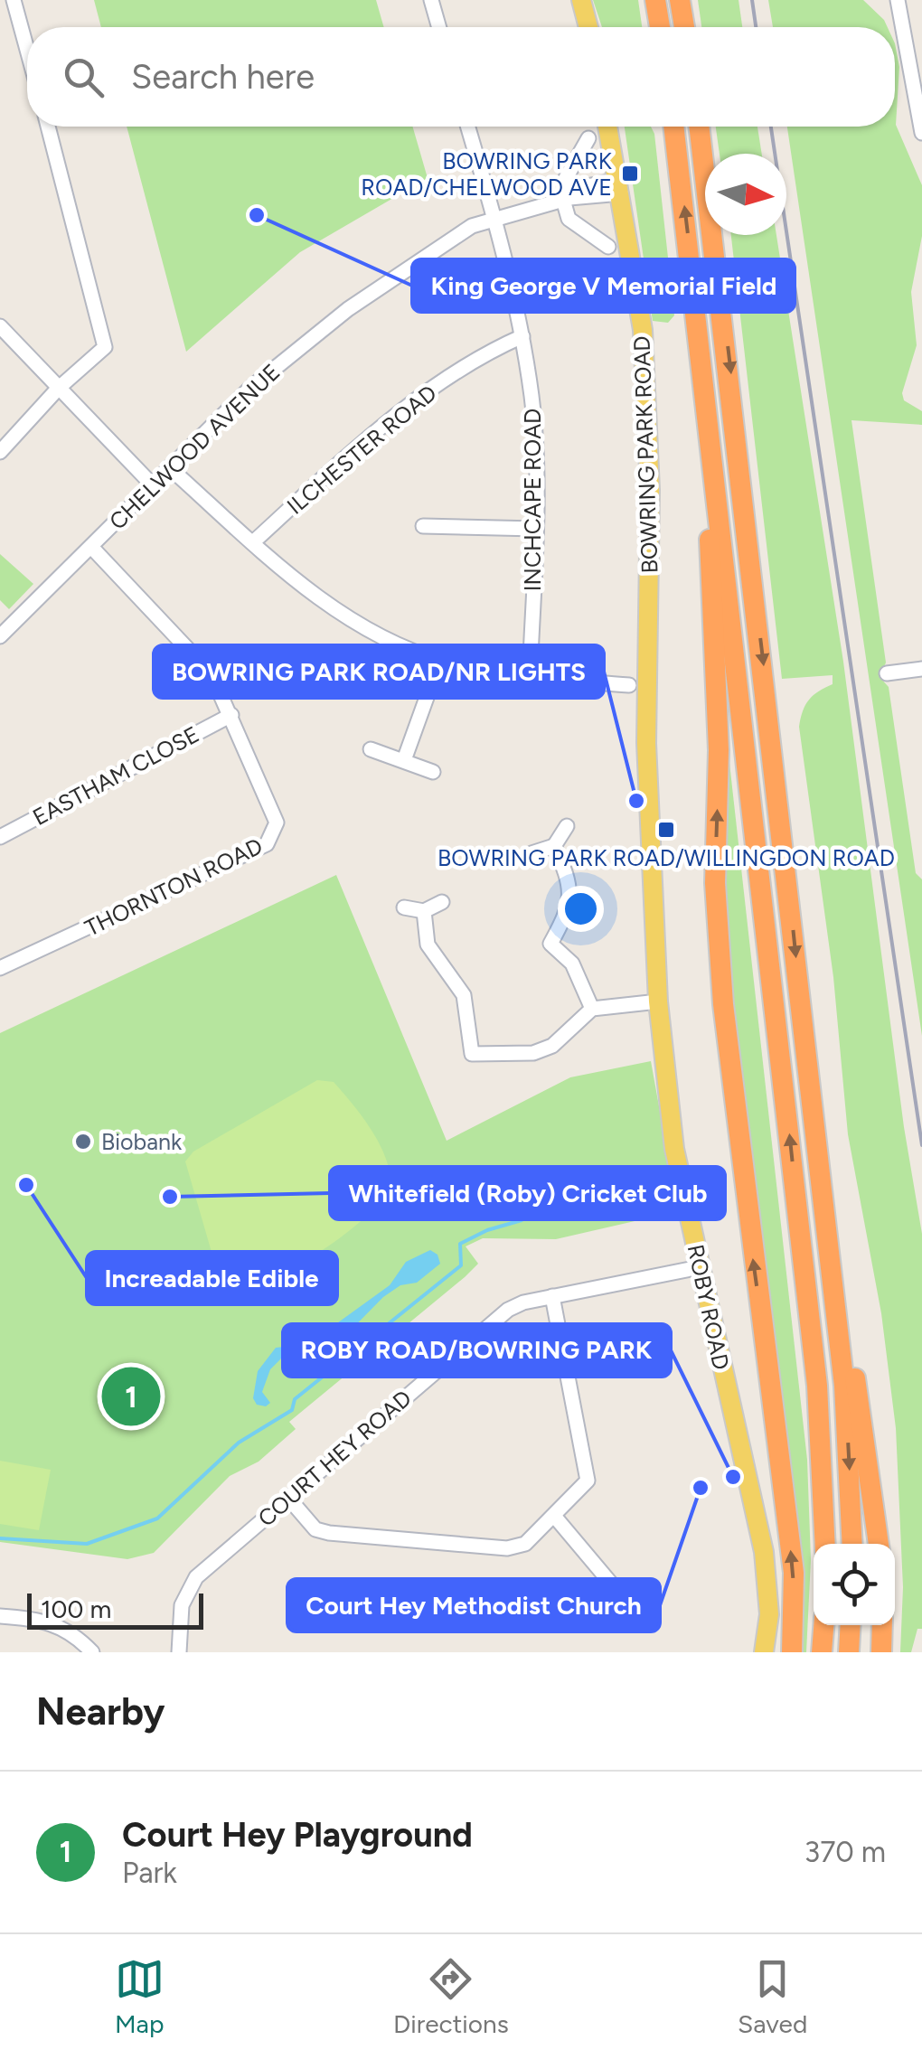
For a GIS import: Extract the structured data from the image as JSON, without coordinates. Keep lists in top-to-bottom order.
{
  "streets": {
    "main road": ["BOWRING PARK ROAD", "ROBY ROAD"],
    "street": [
      "CHELWOOD AVENUE",
      "ILCHESTER ROAD",
      "INCHCAPE ROAD",
      "EASTHAM CLOSE",
      "THORNTON ROAD",
      "COURT HEY ROAD"
    ]
  },
  "crossings": [
    ["CHELWOOD AVENUE", "BOWRING PARK ROAD"],
    ["CHELWOOD AVENUE", "INCHCAPE ROAD"],
    ["CHELWOOD AVENUE", "THORNTON ROAD"],
    ["ILCHESTER ROAD", "INCHCAPE ROAD"],
    ["BOWRING PARK ROAD", "ROBY ROAD"],
    ["EASTHAM CLOSE", "THORNTON ROAD"],
    ["ROBY ROAD", "COURT HEY ROAD"]
  ],
  "places": {
    "transit": ["BOWRING PARK ROAD/CHELWOOD AVE", "BOWRING PARK ROAD/WILLINGDON ROAD"],
    "other": [
      "King George V Memorial Field",
      "BOWRING PARK ROAD/NR LIGHTS",
      "Biobank",
      "Increadable Edible",
      "Whitefield (Roby) Cricket Club",
      "ROBY ROAD/BOWRING PARK",
      "Court Hey Methodist Church"
    ]
  },
  "scale_bar": "100 m",
  "north": "right",
  "page": {
    "search": "Search here",
    "pins": "1",
    "scale": "100 m",
    "heading": "Nearby",
    "list": [
      {
        "mark": "1",
        "name": "Court Hey Playground",
        "note": "Park",
        "value": "370 m"
      }
    ],
    "nav": ["Map", "Directions", "Saved"]
  }
}
